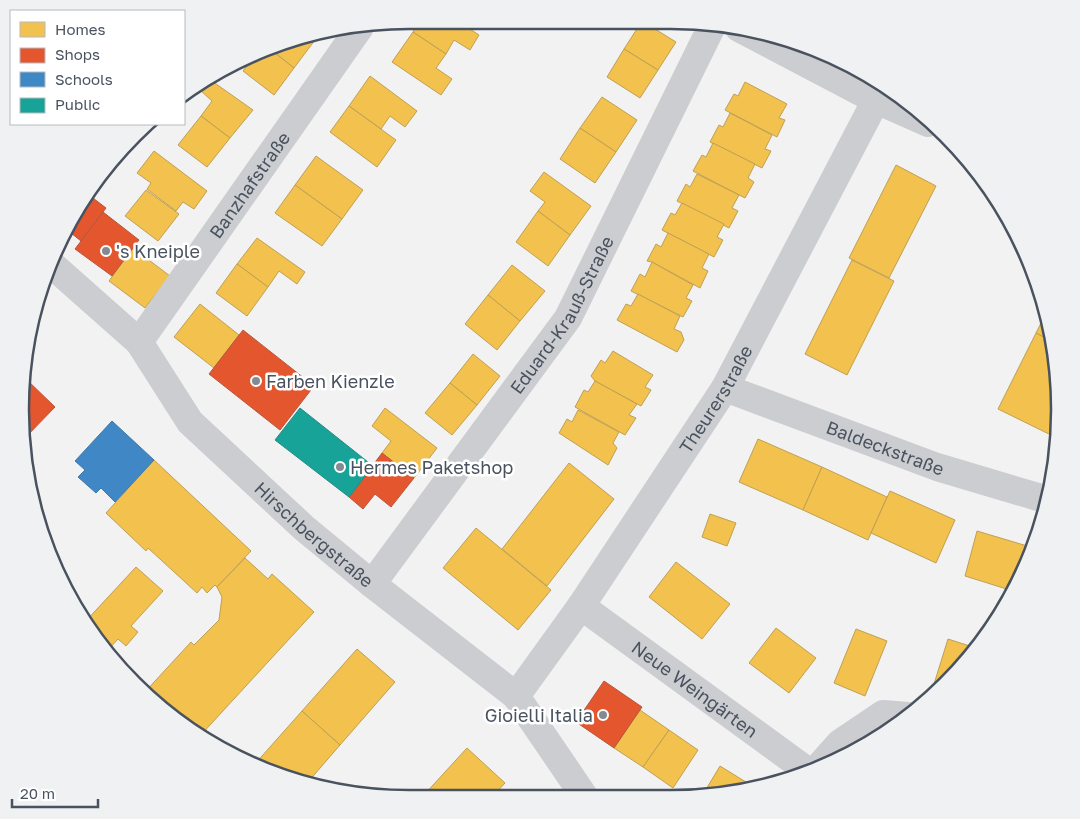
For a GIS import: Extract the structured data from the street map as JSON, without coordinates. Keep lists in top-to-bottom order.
{
  "streets": {
    "street": [
      "Banzhafstraße",
      "Eduard-Krauß-Straße",
      "Theurerstraße",
      "Baldeckstraße",
      "Hirschbergstraße",
      "Neue Weingärten"
    ]
  },
  "crossings": [
    ["Banzhafstraße", "Hirschbergstraße"],
    ["Eduard-Krauß-Straße", "Hirschbergstraße"],
    ["Theurerstraße", "Baldeckstraße"],
    ["Theurerstraße", "Hirschbergstraße"],
    ["Theurerstraße", "Neue Weingärten"]
  ],
  "places": [
    "'s Kneiple",
    "Farben Kienzle",
    "Hermes Paketshop",
    "Gioielli Italia"
  ],
  "legend": [
    "Homes",
    "Shops",
    "Schools",
    "Public"
  ],
  "scale_bar": "20 m"
}
